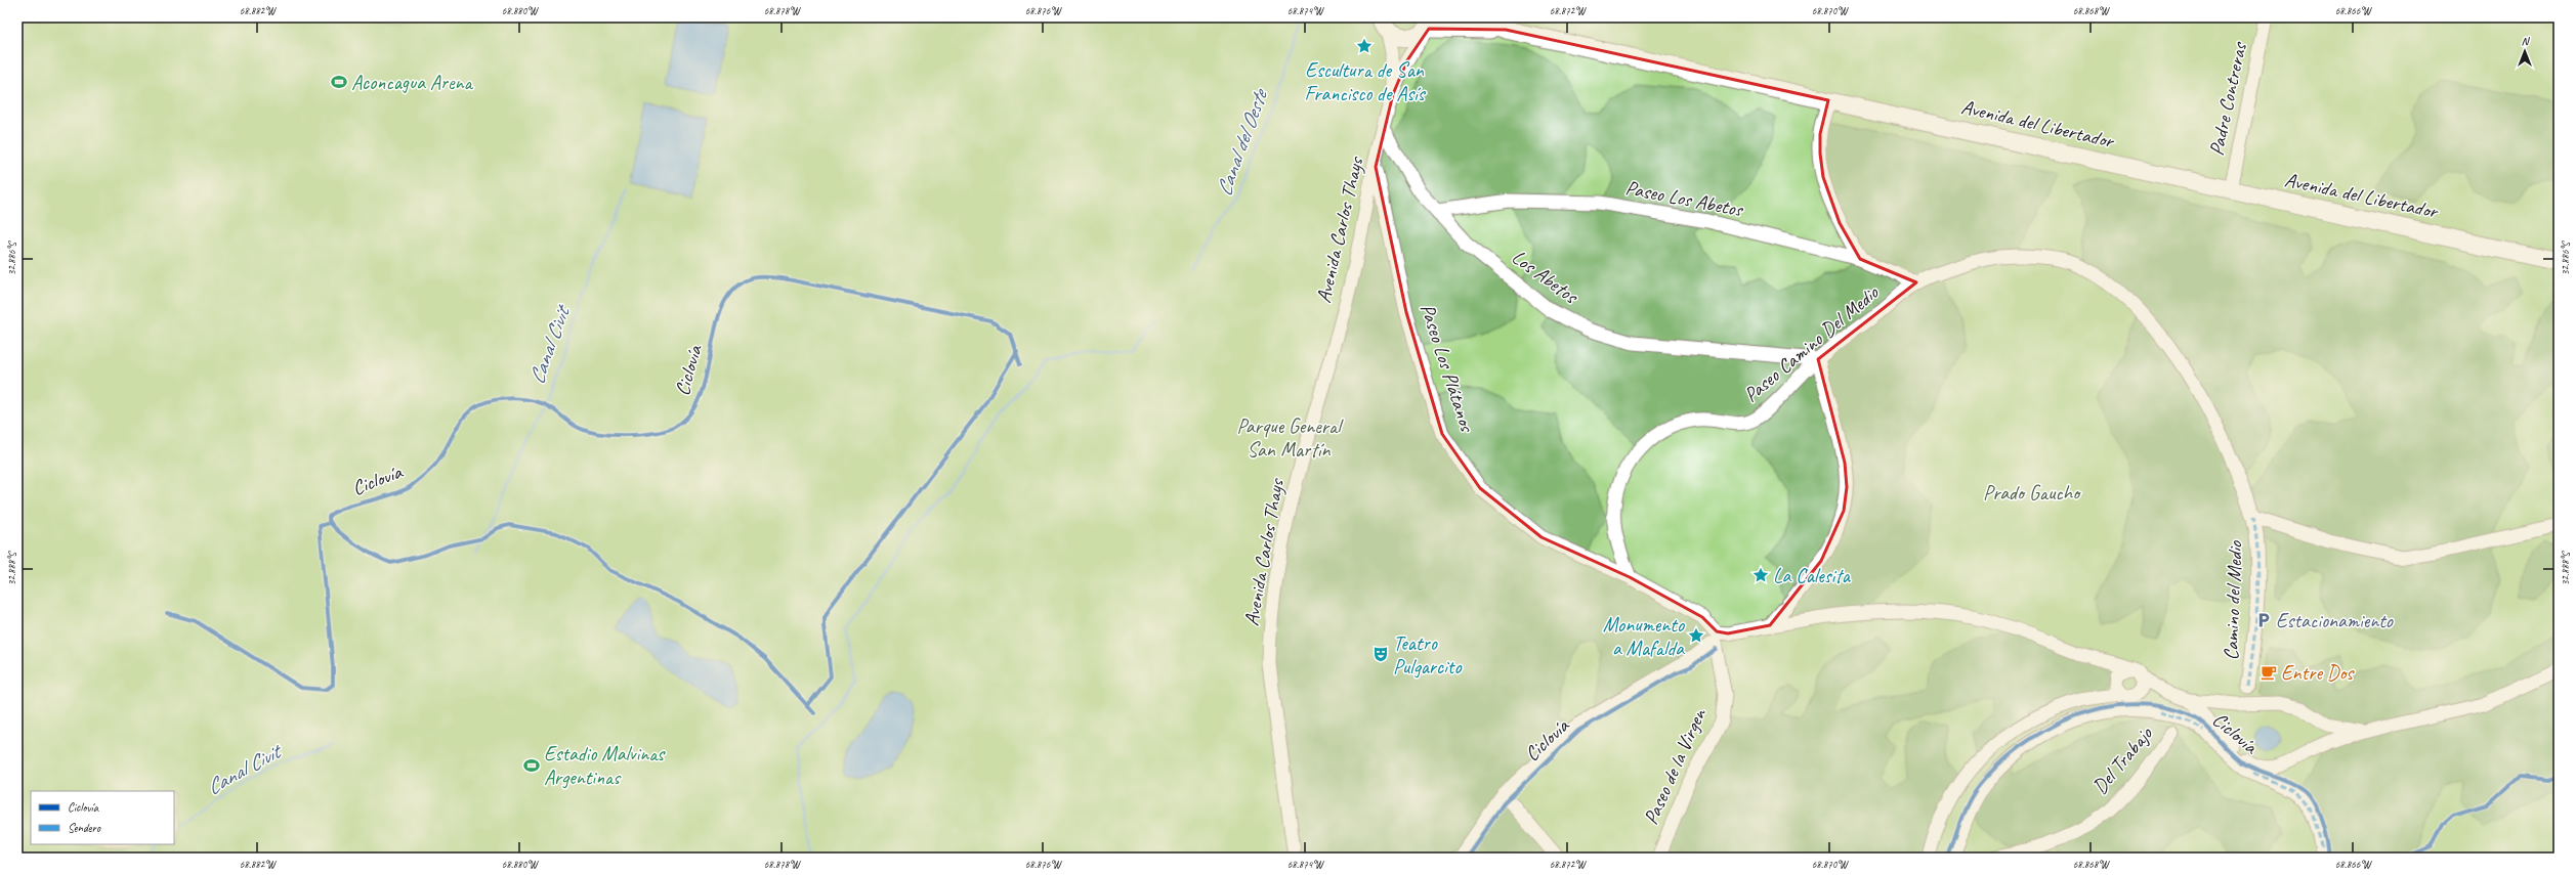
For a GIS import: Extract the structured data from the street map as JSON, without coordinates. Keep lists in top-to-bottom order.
{
  "streets": {
    "main road": ["Avenida del Libertador"],
    "street": [
      "Padre Contreras",
      "Paseo Los Abetos",
      "Avenida Carlos Thays",
      "Los Abetos",
      "Paseo Camino Del Medio",
      "Paseo Los Plátanos",
      "Camino del Medio",
      "Del Trabajo",
      "Paseo de la Virgen"
    ],
    "cycle path": ["Ciclovía"]
  },
  "crossings": [
    ["Padre Contreras", "Avenida del Libertador"],
    ["Avenida del Libertador", "Avenida Carlos Thays"],
    ["Paseo Los Abetos", "Los Abetos"],
    ["Paseo Los Abetos", "Paseo Camino Del Medio"],
    ["Avenida Carlos Thays", "Los Abetos"],
    ["Avenida Carlos Thays", "Paseo Los Plátanos"],
    ["Los Abetos", "Paseo Camino Del Medio"],
    ["Paseo Camino Del Medio", "Paseo Los Plátanos"],
    ["Paseo Camino Del Medio", "Camino del Medio"],
    ["Paseo Los Plátanos", "Paseo de la Virgen"]
  ],
  "water": ["Canal del Oeste", "Canal Civit"],
  "parks": ["Parque General San Martín", "Prado Gaucho"],
  "places": {
    "place": ["Escultura de San Francisco de Asís", "La Calesita", "Monumento a Mafalda"],
    "sports": ["Aconcagua Arena", "Estadio Malvinas Argentinas"],
    "parking": ["Estacionamiento"],
    "theatre": ["Teatro Pulgarcito"],
    "cafe": ["Entre Dos"]
  },
  "legend": ["Ciclovía", "Sendero"],
  "north": "top",
  "coordinates": [
    "68.882°W",
    "68.880°W",
    "68.878°W",
    "68.876°W",
    "68.874°W",
    "68.872°W",
    "68.870°W",
    "68.868°W",
    "68.866°W",
    "32.886°S",
    "32.888°S"
  ]
}
